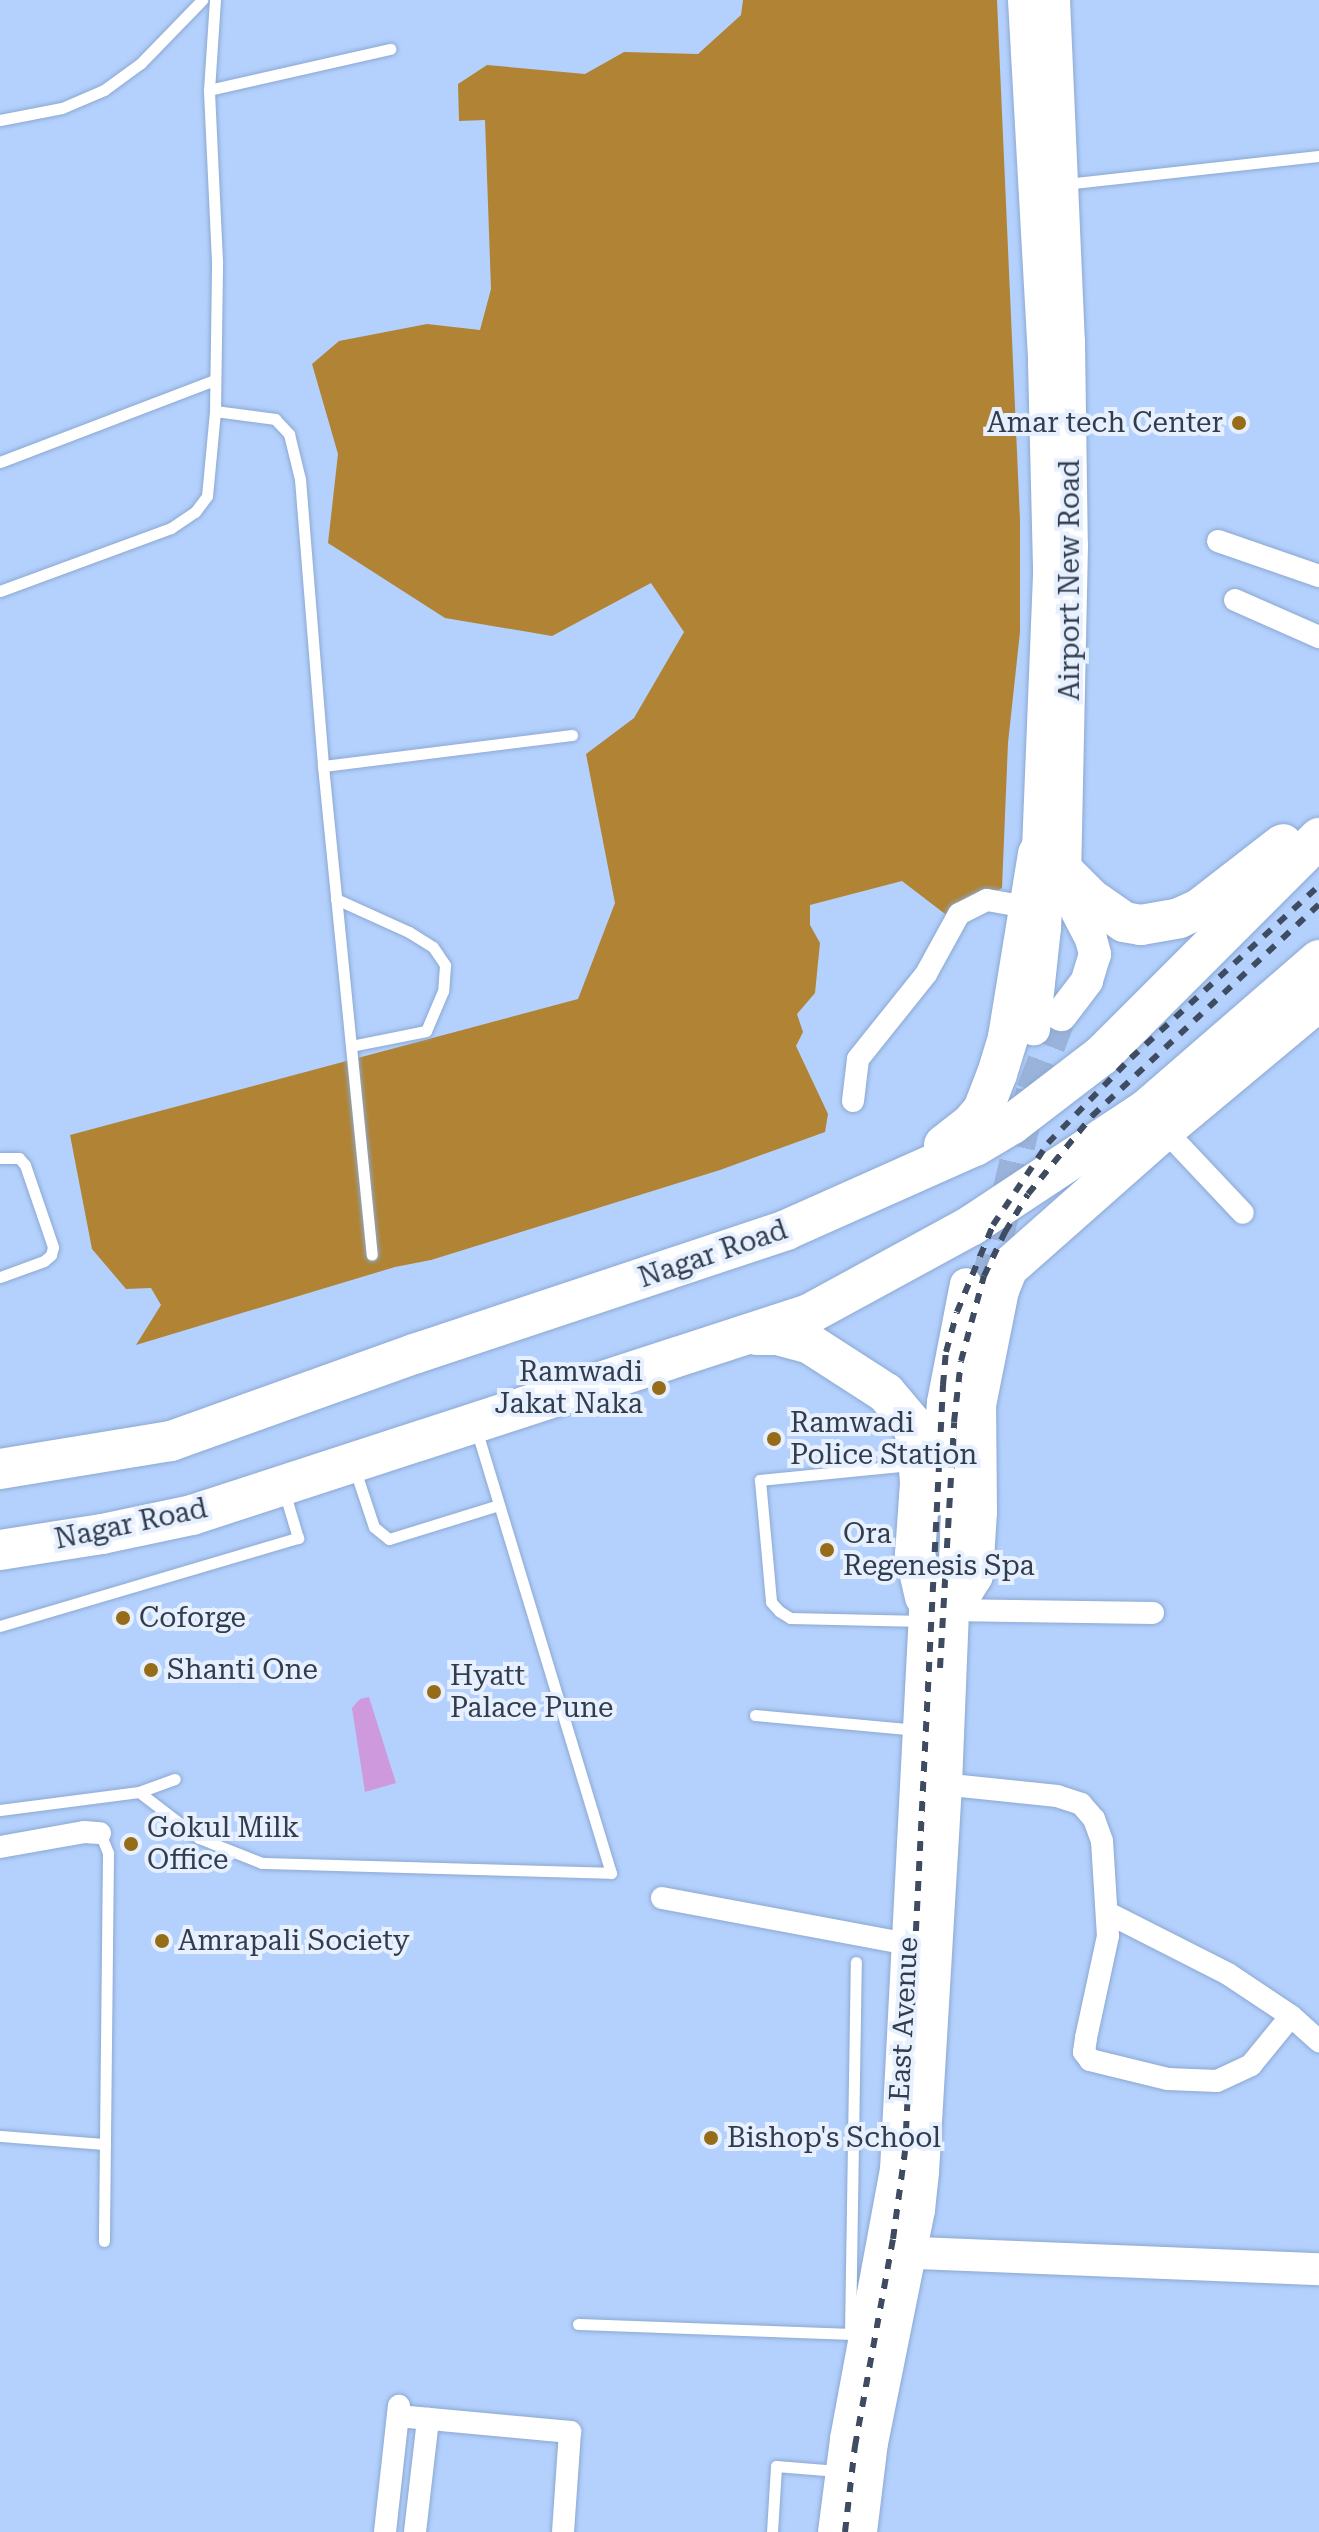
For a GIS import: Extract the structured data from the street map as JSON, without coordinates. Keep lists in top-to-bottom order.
{
  "streets": {
    "highway": ["Nagar Road"],
    "main road": ["Airport New Road", "East Avenue"]
  },
  "places": [
    "Amar tech Center",
    "Ramwadi Jakat Naka",
    "Ramwadi Police Station",
    "Ora Regenesis Spa",
    "Coforge",
    "Shanti One",
    "Hyatt Palace Pune",
    "Gokul Milk Office",
    "Amrapali Society",
    "Bishop's School"
  ]
}
